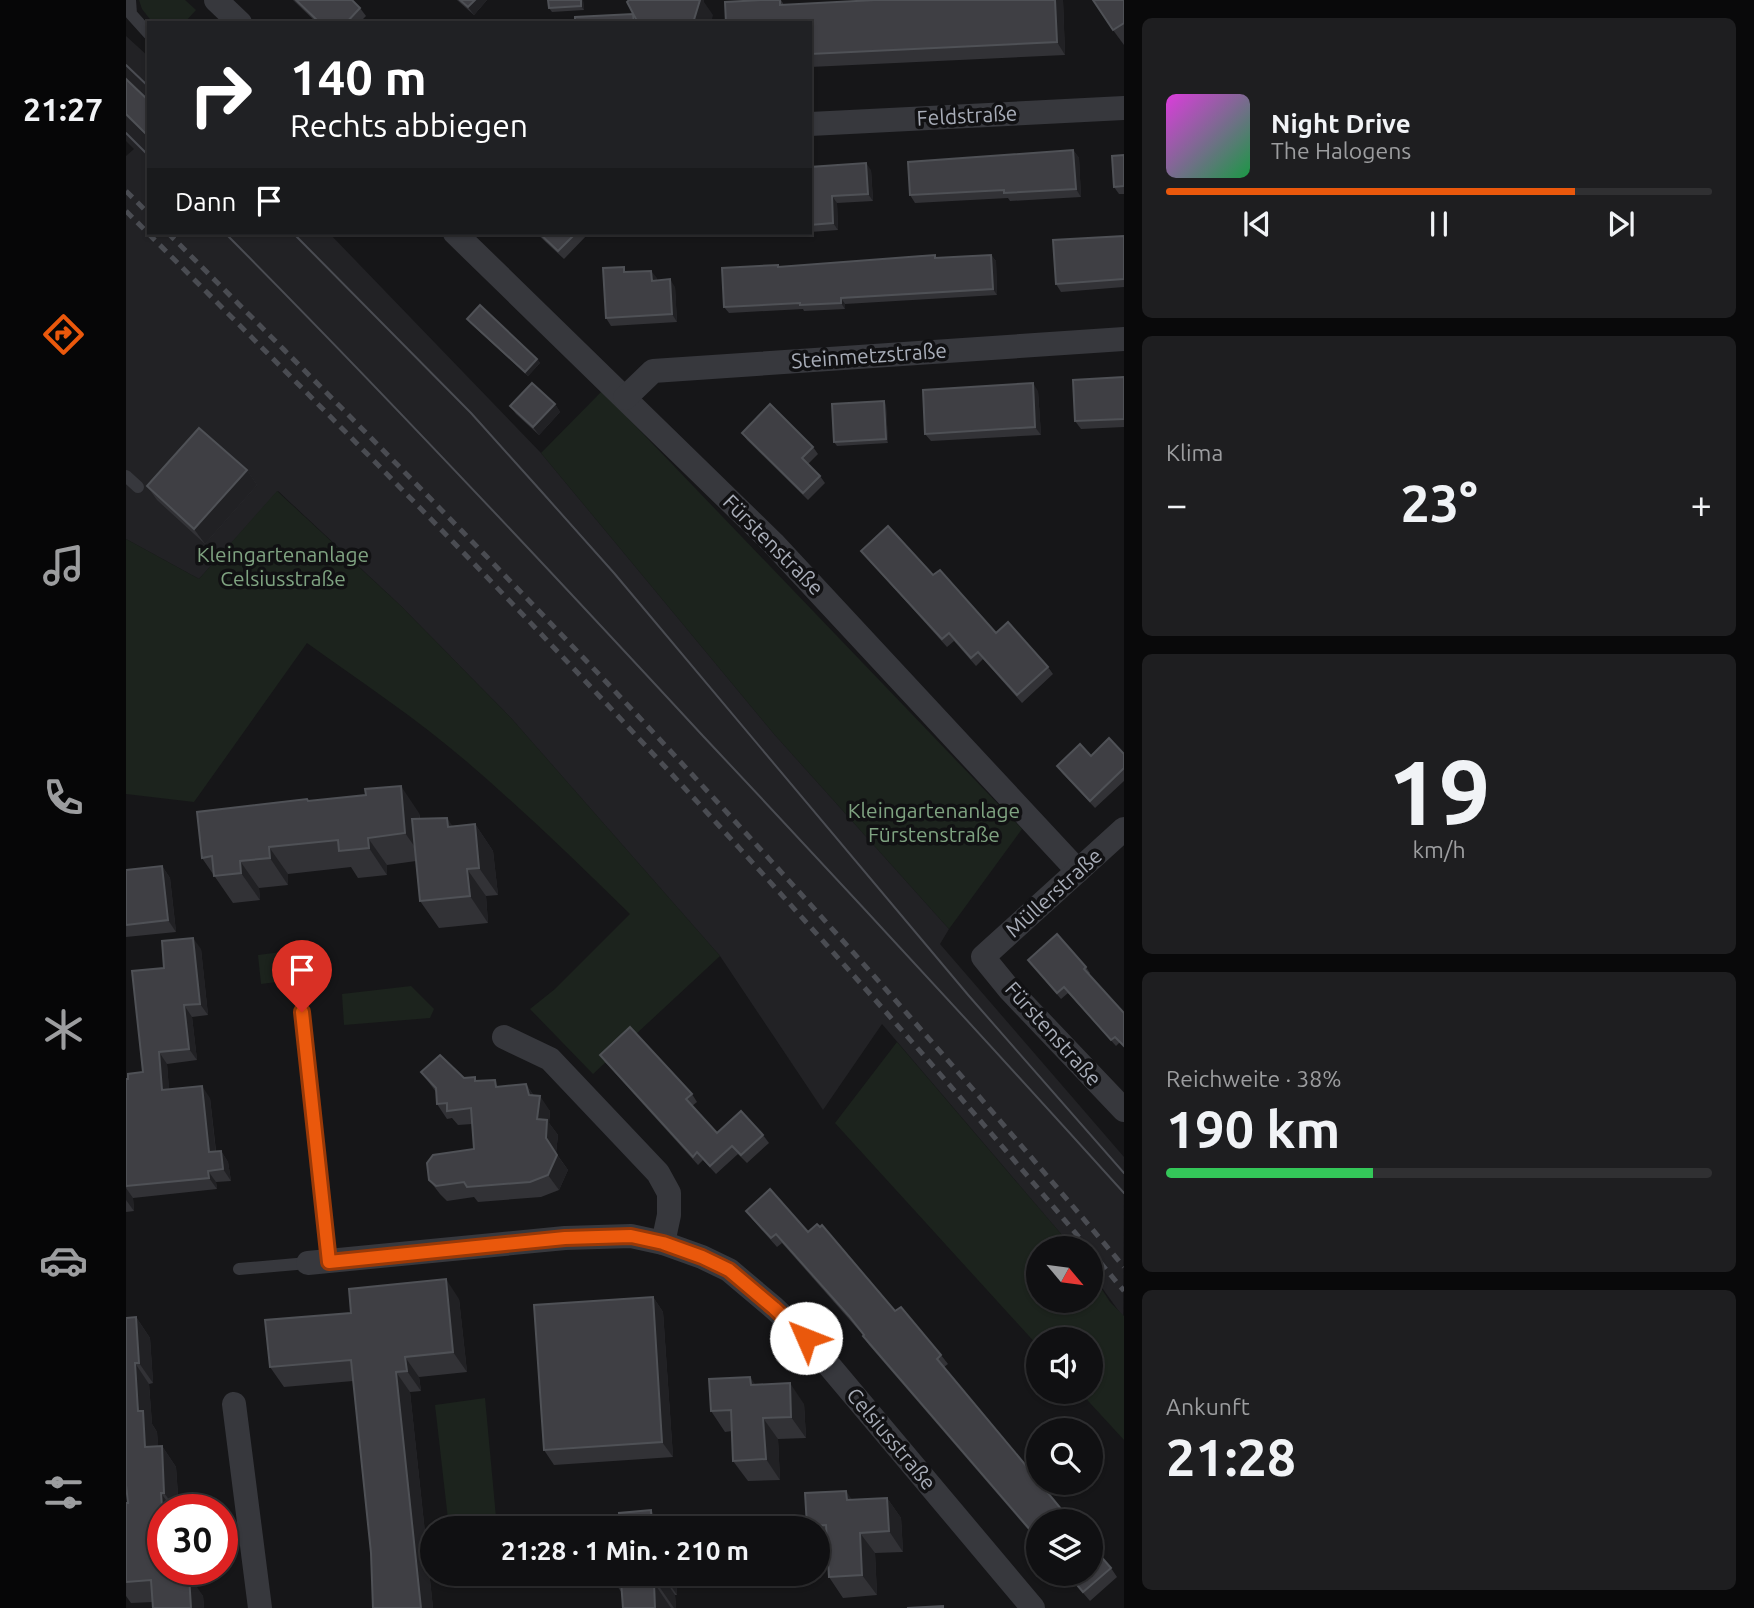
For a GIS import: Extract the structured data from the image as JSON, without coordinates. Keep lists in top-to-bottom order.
{
  "streets": {
    "street": [
      "Feldstraße",
      "Steinmetzstraße",
      "Fürstenstraße",
      "Müllerstraße",
      "Celsiusstraße"
    ]
  },
  "crossings": [
    ["Steinmetzstraße", "Fürstenstraße"],
    ["Fürstenstraße", "Müllerstraße"]
  ],
  "parks": ["Kleingartenanlage Celsiusstraße", "Kleingartenanlage Fürstenstraße"],
  "north": "bottom right",
  "page": {
    "tabs": "21:27",
    "turn": ["140 m", "Rechts abbiegen"],
    "song": ["Night Drive", "The Halogens"],
    "then": "Dann",
    "tile": [
      "Klima",
      ["19", "km/h"],
      ["Reichweite · 38%", "190 km"],
      ["Ankunft", "21:28"]
    ],
    "heat": ["−", "23°", "+"],
    "limit": "30",
    "trip": "21:28 · 1 Min. · 210 m"
  }
}
